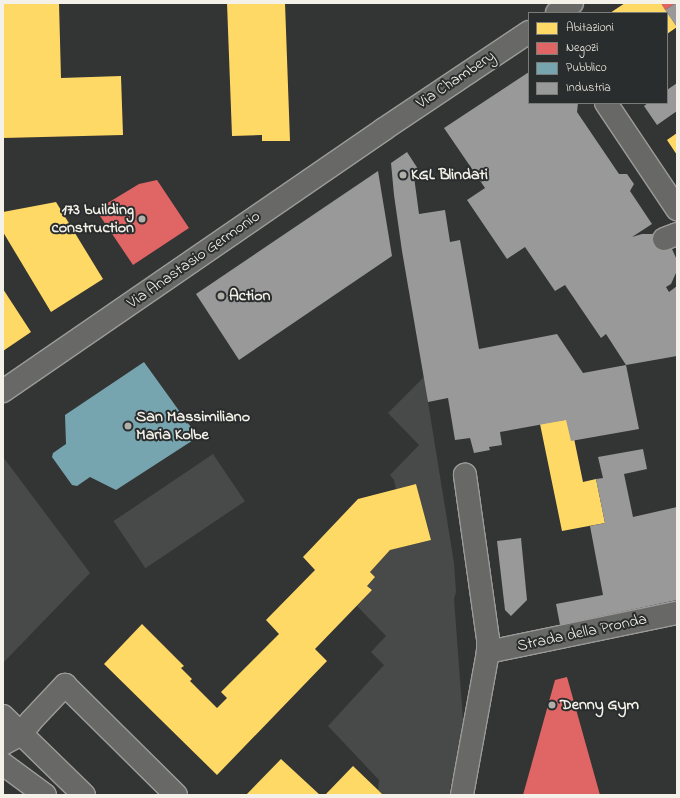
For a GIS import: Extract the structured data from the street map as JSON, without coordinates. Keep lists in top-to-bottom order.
{
  "streets": {
    "street": ["Via Chambery", "Via Anastasio Germonio", "Strada della Pronda"]
  },
  "crossings": [
    ["Via Chambery", "Via Anastasio Germonio"]
  ],
  "places": [
    "KGL Blindati",
    "173 building construction",
    "Action",
    "San Massimiliano Maria Kolbe",
    "Denny Gym"
  ],
  "legend": [
    "Abitazioni",
    "Negozi",
    "Pubblico",
    "Industria"
  ]
}
